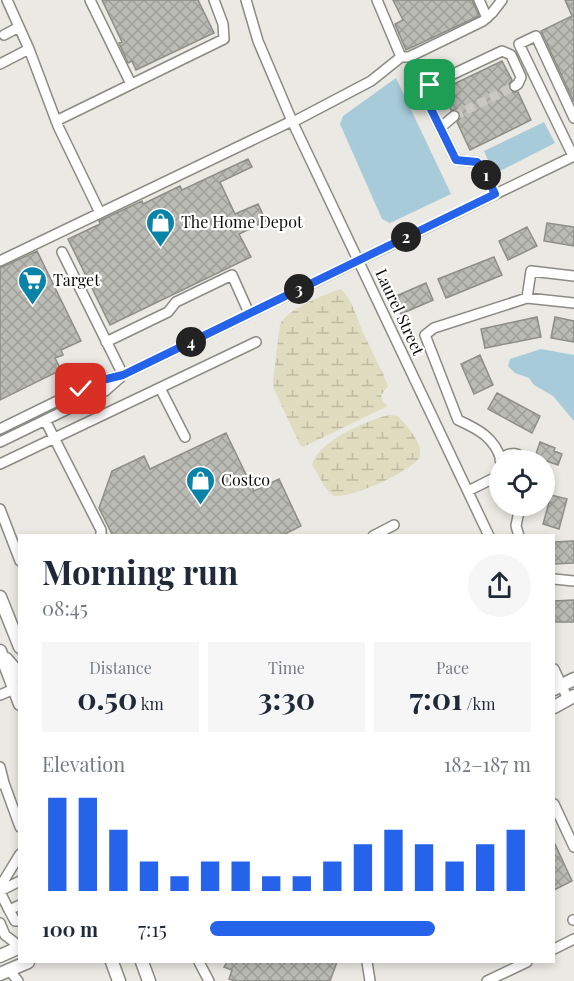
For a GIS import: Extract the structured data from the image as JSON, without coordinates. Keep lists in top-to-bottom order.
{
  "streets": {
    "street": ["Laurel Street"]
  },
  "places": {
    "shop": ["The Home Depot", "Costco"],
    "supermarket": ["Target"]
  },
  "page": {
    "pins": [
      "1",
      "2",
      "3",
      "4"
    ],
    "heading": ["Morning run", "08:45"],
    "stats": [
      ["Distance", "0.50 km"],
      ["Time", "3:30"],
      ["Pace", "7:01 /km"]
    ],
    "chart": ["Elevation", "182–187 m"],
    "list": [
      {
        "name": "100 m",
        "note": "7:15"
      }
    ]
  }
}
